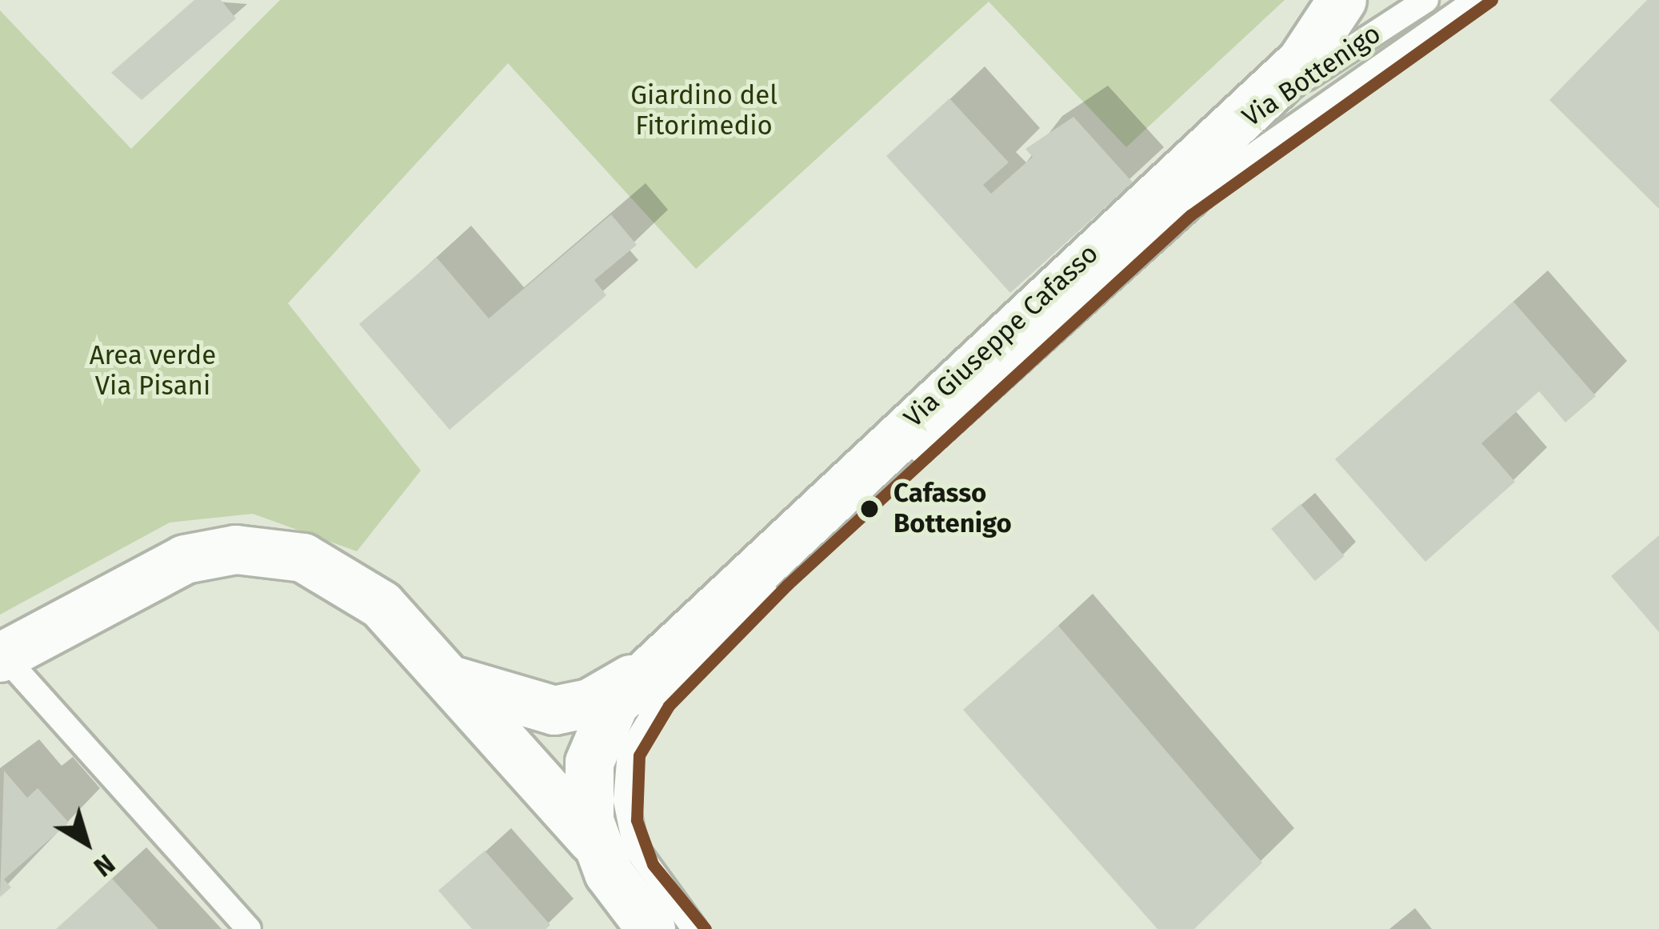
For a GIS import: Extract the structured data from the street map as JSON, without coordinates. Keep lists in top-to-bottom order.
{
  "streets": {
    "street": ["Via Giuseppe Cafasso"],
    "lane": ["Via Bottenigo"]
  },
  "crossings": [
    ["Via Bottenigo", "Via Giuseppe Cafasso"]
  ],
  "parks": ["Giardino del Fitorimedio", "Area verde Via Pisani"],
  "places": ["Cafasso Bottenigo"],
  "north": "bottom right"
}
